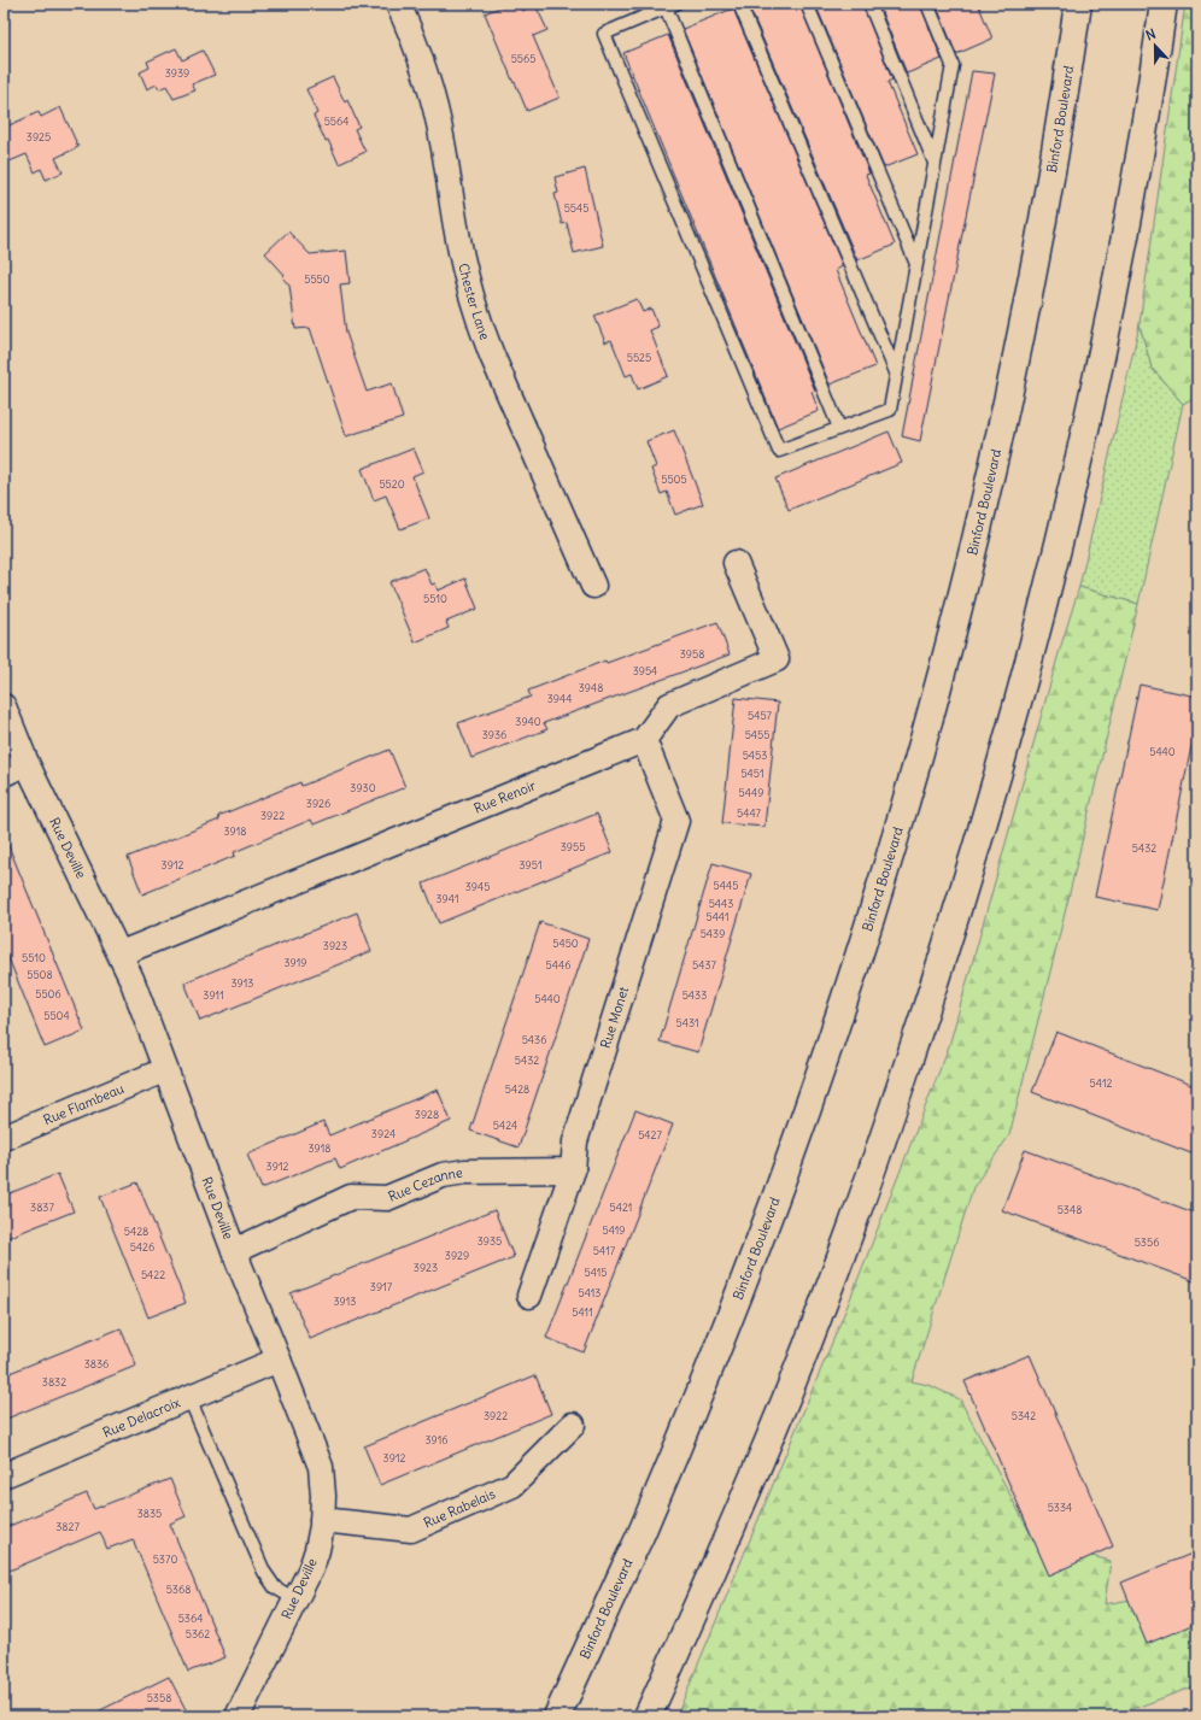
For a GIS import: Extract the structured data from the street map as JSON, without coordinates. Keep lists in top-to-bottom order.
{
  "streets": {
    "main road": ["Binford Boulevard"],
    "street": [
      "Chester Lane",
      "Rue Renoir",
      "Rue Deville",
      "Rue Monet",
      "Rue Flambeau",
      "Rue Cezanne",
      "Rue Delacroix",
      "Rue Rabelais"
    ]
  },
  "crossings": [
    ["Rue Renoir", "Rue Deville"],
    ["Rue Renoir", "Rue Monet"],
    ["Rue Deville", "Rue Flambeau"],
    ["Rue Deville", "Rue Cezanne"],
    ["Rue Deville", "Rue Delacroix"],
    ["Rue Deville", "Rue Rabelais"],
    ["Rue Monet", "Rue Cezanne"]
  ],
  "house_numbers": [
    "5565",
    "3939",
    "5564",
    "3925",
    "5545",
    "5550",
    "5525",
    "5505",
    "5520",
    "5510",
    "3958",
    "3954",
    "3948",
    "3944",
    "5457",
    "3940",
    "3936",
    "5455",
    "5440",
    "5453",
    "5451",
    "3930",
    "5449",
    "3926",
    "5447",
    "3922",
    "3918",
    "3955",
    "5432",
    "3912",
    "3951",
    "5445",
    "3945",
    "3941",
    "5443",
    "5441",
    "5439",
    "5450",
    "3923",
    "5510",
    "3919",
    "5446",
    "5437",
    "5508",
    "3913",
    "5506",
    "3911",
    "5433",
    "5440",
    "5504",
    "5431",
    "5436",
    "5432",
    "5412",
    "5428",
    "3928",
    "5424",
    "3924",
    "5427",
    "3918",
    "3912",
    "3837",
    "5421",
    "5348",
    "5419",
    "5428",
    "3935",
    "5356",
    "5426",
    "5417",
    "3929",
    "3923",
    "5415",
    "5422",
    "3917",
    "5413",
    "3913",
    "5411",
    "3836",
    "3832",
    "3922",
    "5342",
    "3916",
    "3912",
    "5334",
    "3835",
    "3827",
    "5370",
    "5368",
    "5364",
    "5362",
    "5358"
  ],
  "north": "top"
}
